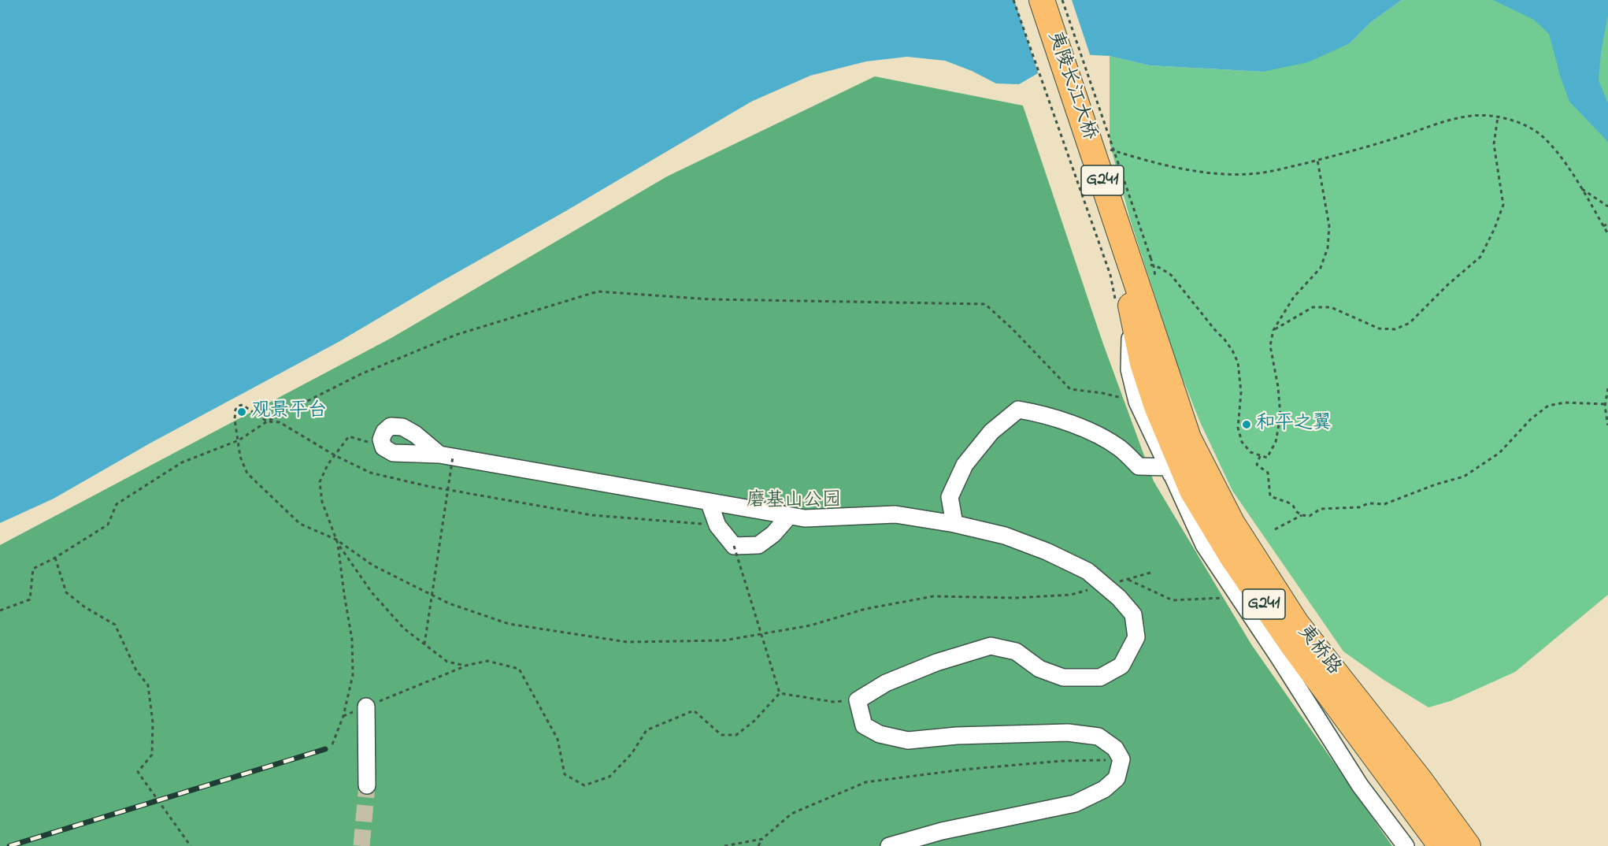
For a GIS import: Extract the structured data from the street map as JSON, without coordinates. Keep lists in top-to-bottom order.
{
  "streets": {
    "highway": ["夷陵长江大桥", "G241", "夷桥路"]
  },
  "crossings": [
    ["夷陵长江大桥", "夷桥路"]
  ],
  "parks": ["磨基山公园"],
  "places": ["观景平台", "和平之翼"]
}
